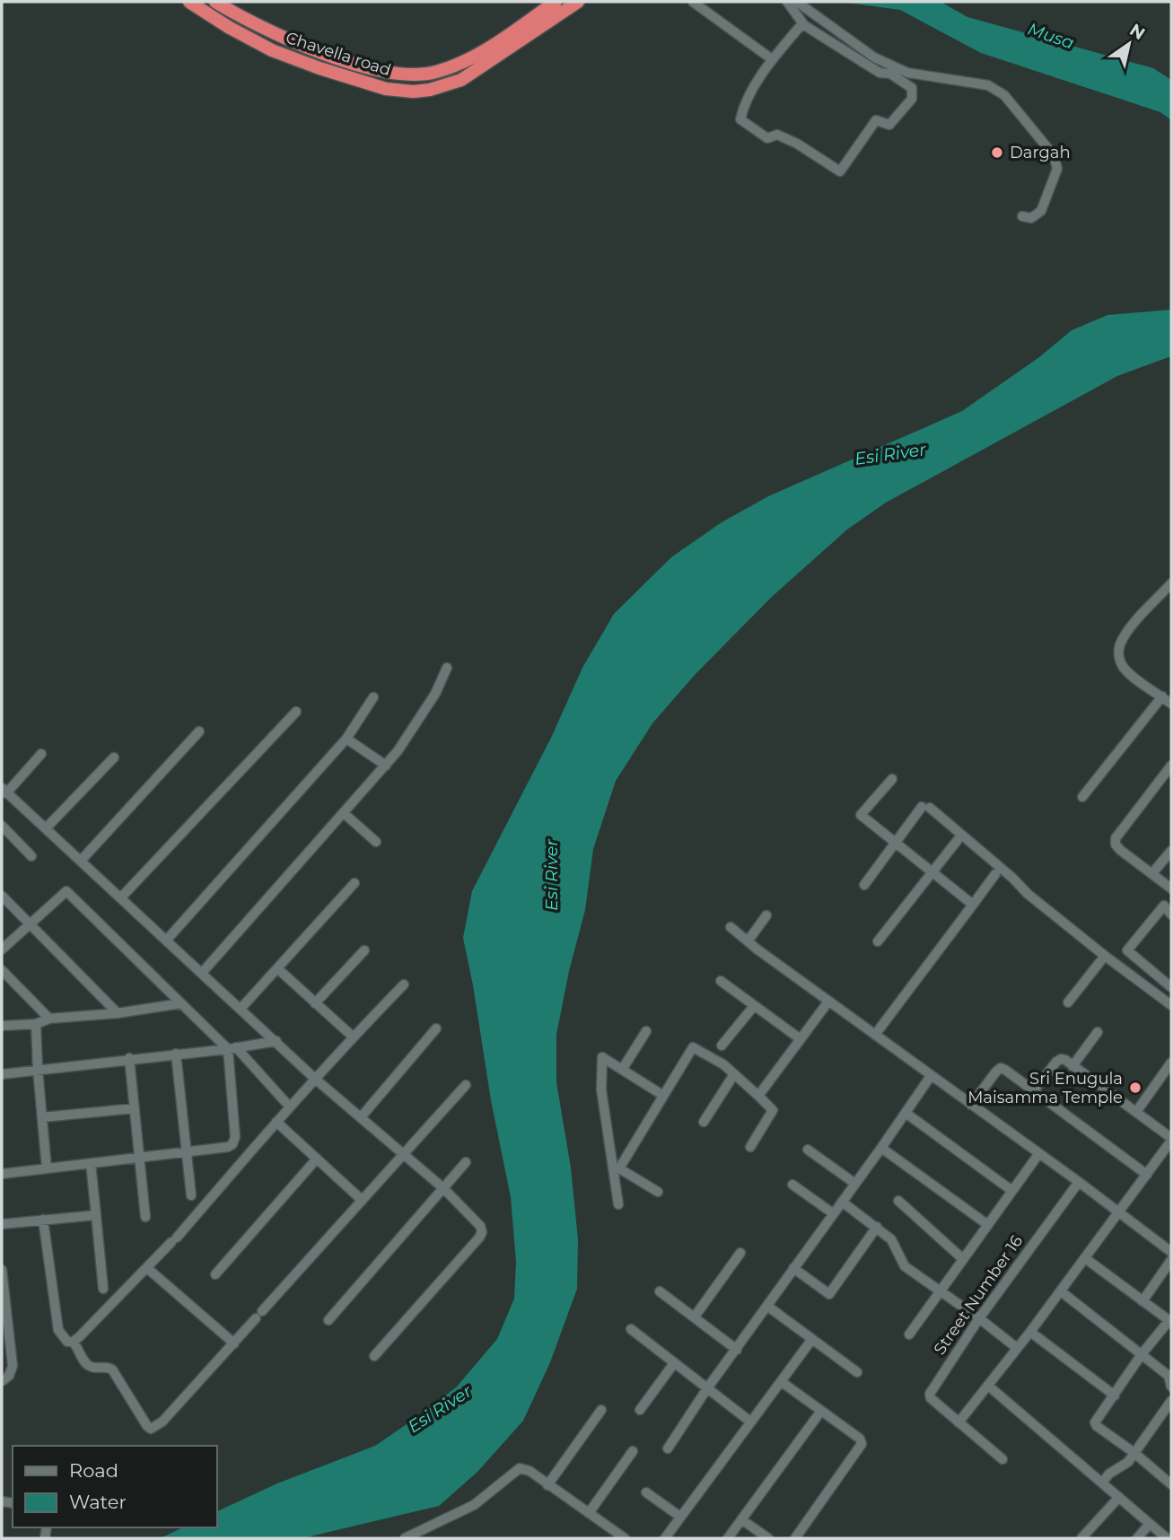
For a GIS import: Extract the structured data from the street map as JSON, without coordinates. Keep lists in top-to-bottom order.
{
  "streets": {
    "highway": ["Chavella road"],
    "street": ["Street Number 16"]
  },
  "water": ["Musa", "Esi River"],
  "places": ["Dargah", "Sri Enugula Maisamma Temple"],
  "legend": ["Road", "Water"],
  "north": "top right"
}
